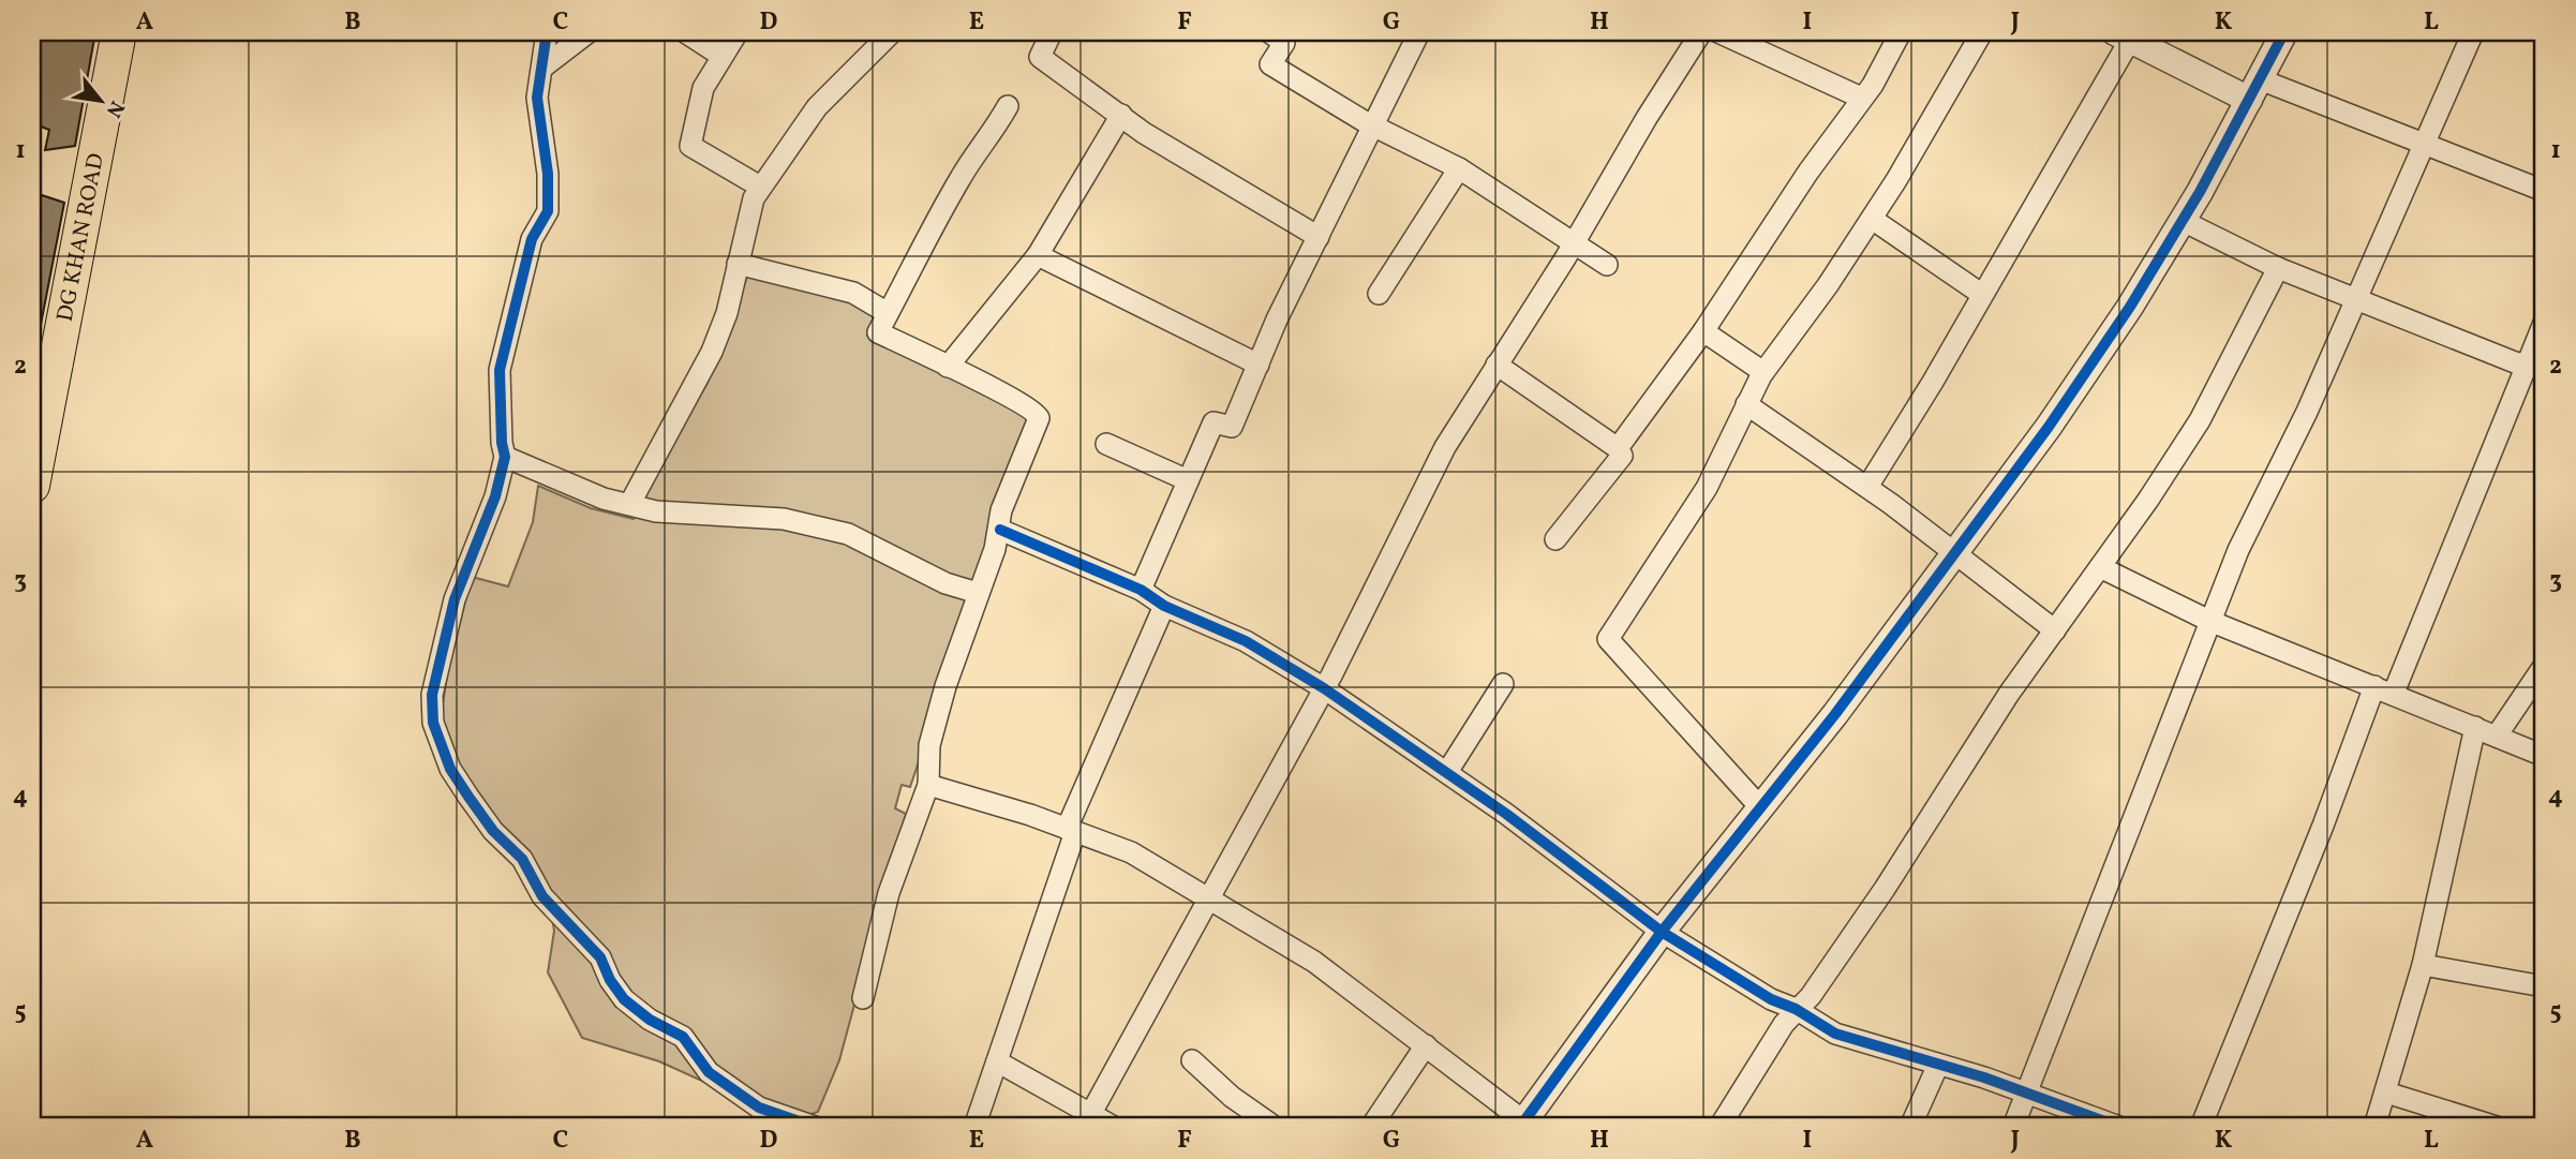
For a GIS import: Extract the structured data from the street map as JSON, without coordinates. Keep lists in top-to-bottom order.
{
  "streets": {
    "main road": ["DG KHAN ROAD"]
  },
  "north": "bottom right",
  "grid": {
    "columns": [
      "A",
      "B",
      "C",
      "D",
      "E",
      "F",
      "G",
      "H",
      "I",
      "J",
      "K",
      "L"
    ],
    "rows": [
      "1",
      "2",
      "3",
      "4",
      "5"
    ]
  }
}
